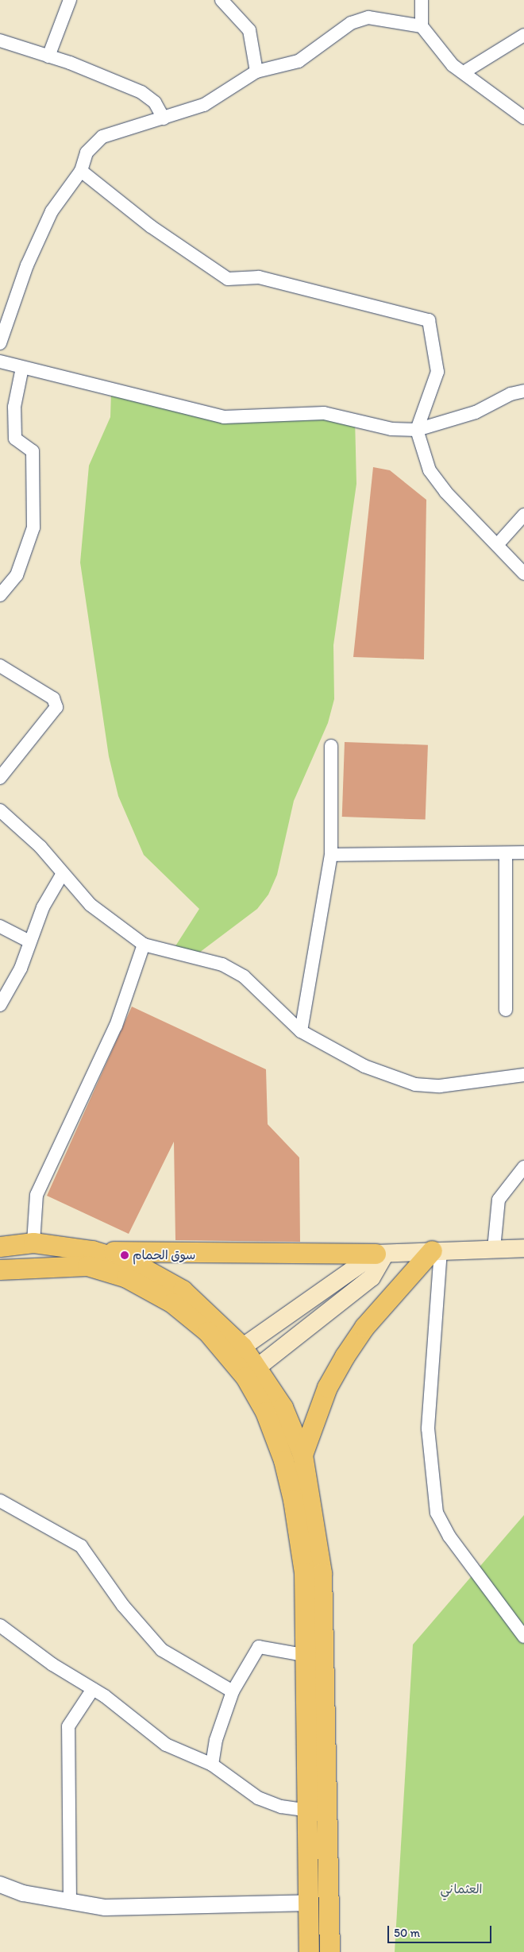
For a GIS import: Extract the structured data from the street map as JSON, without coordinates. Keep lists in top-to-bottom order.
{
  "parks": ["العثماني"],
  "places": ["سوق الحمام"],
  "scale_bar": "50 m"
}
